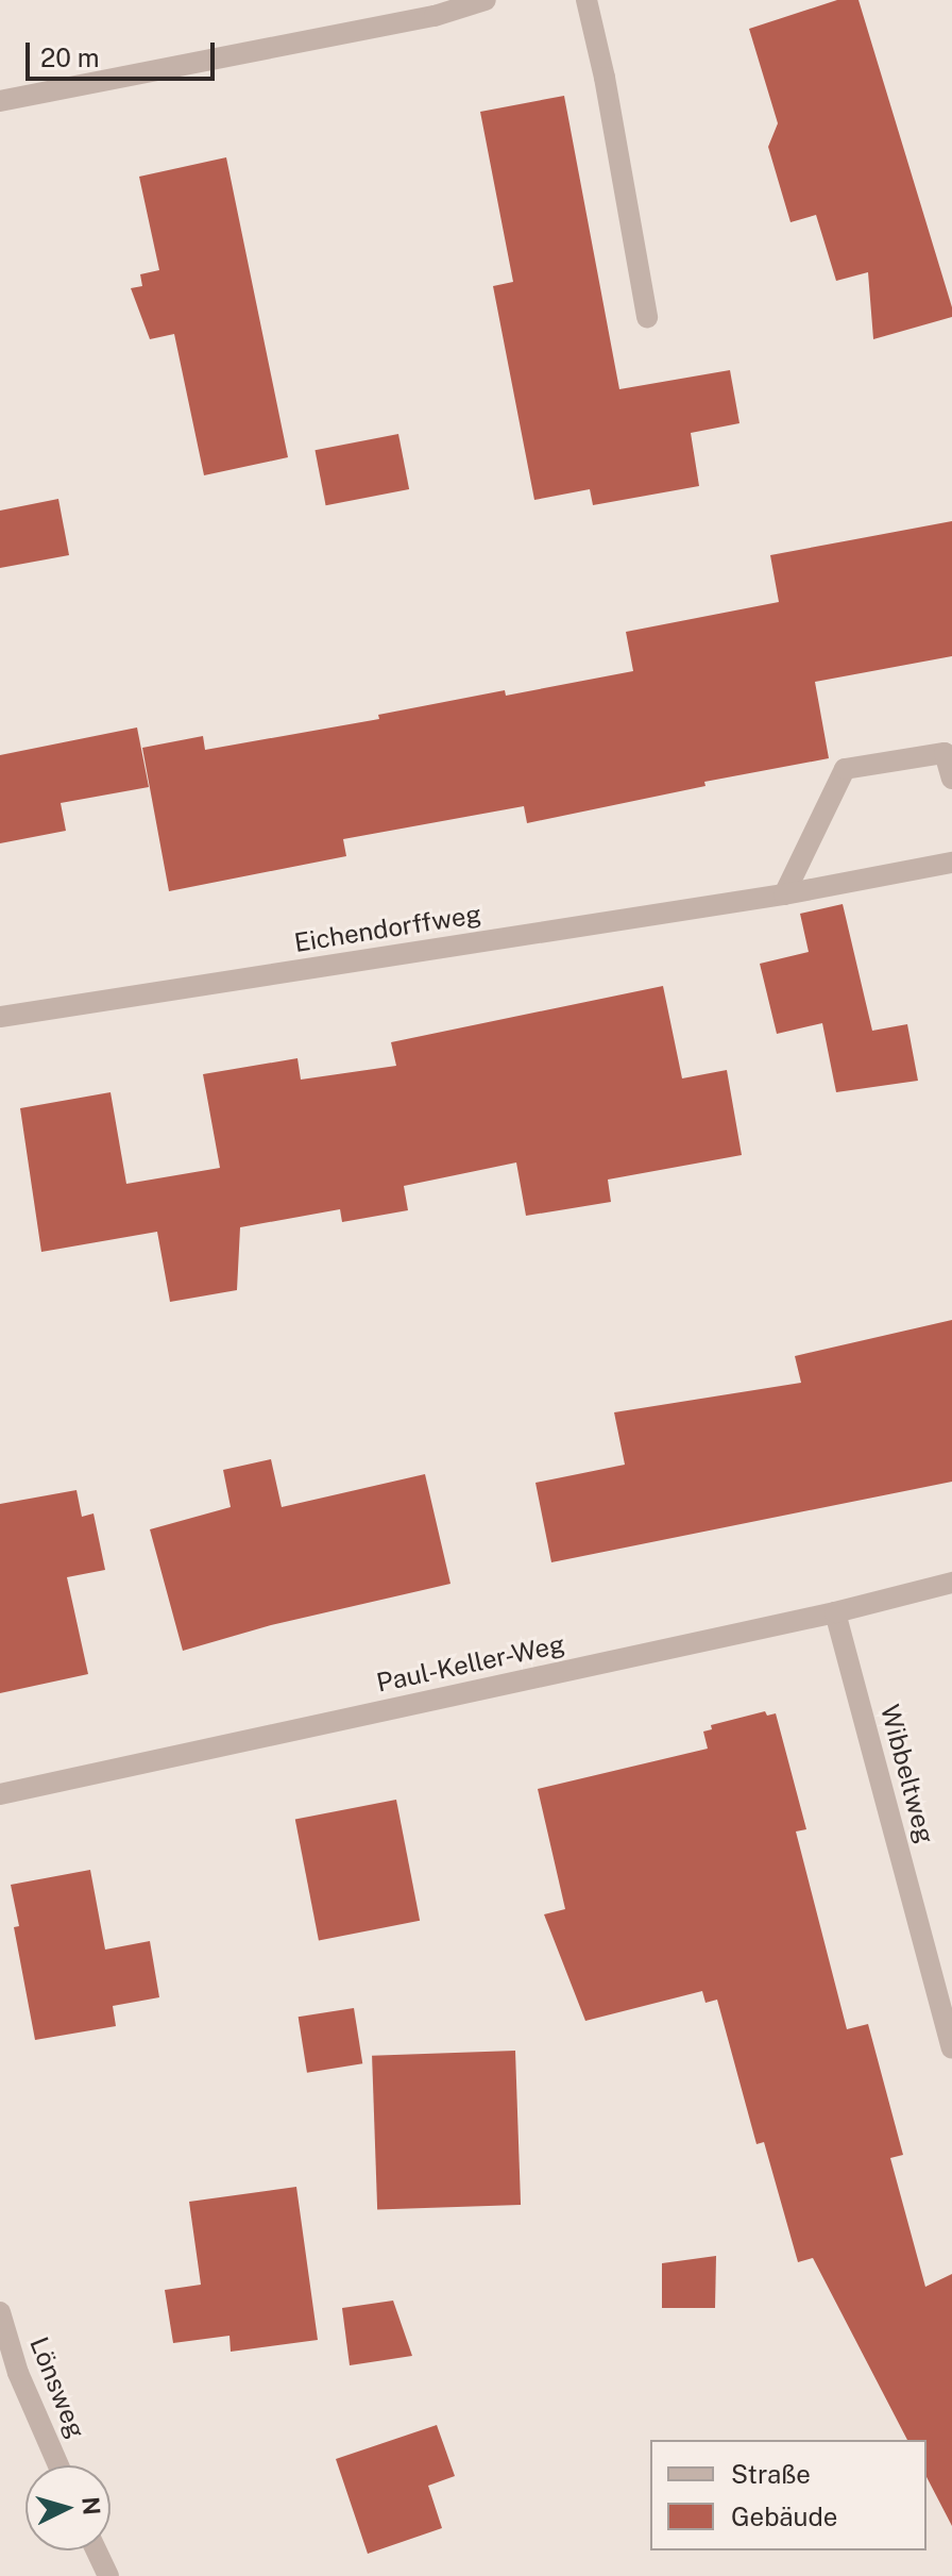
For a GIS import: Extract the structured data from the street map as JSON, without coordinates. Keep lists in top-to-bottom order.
{
  "streets": {
    "street": [
      "Eichendorffweg",
      "Paul-Keller-Weg",
      "Wibbeltweg",
      "Lönsweg"
    ]
  },
  "crossings": [
    ["Paul-Keller-Weg", "Wibbeltweg"]
  ],
  "legend": ["Straße", "Gebäude"],
  "scale_bar": "20 m",
  "north": "right"
}
